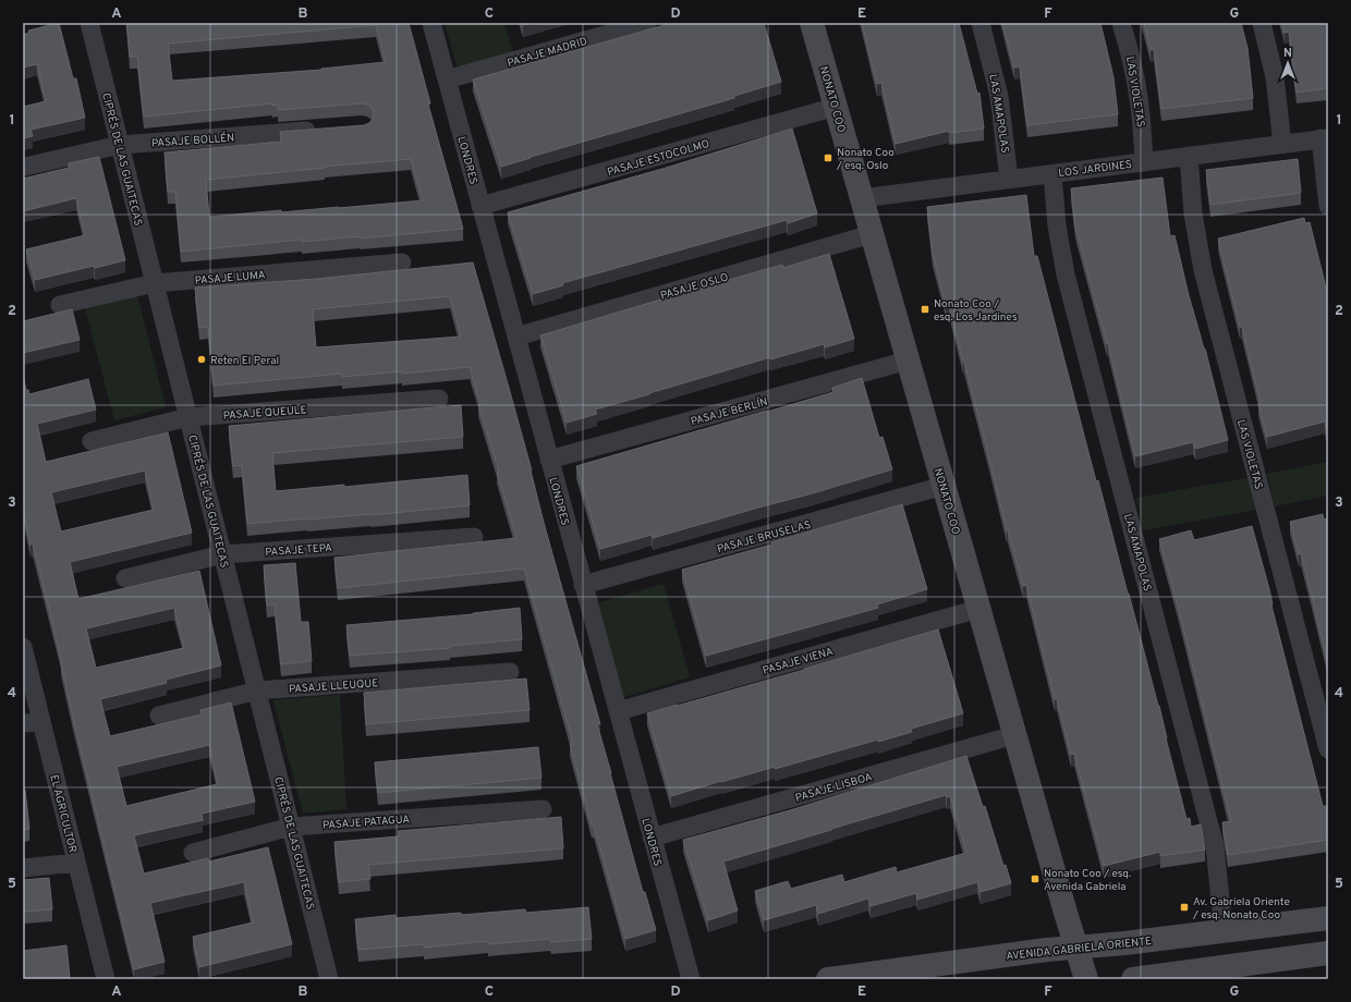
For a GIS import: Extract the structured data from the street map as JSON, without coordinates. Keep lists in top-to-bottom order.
{
  "streets": {
    "main road": ["NONATO COO", "AVENIDA GABRIELA ORIENTE"],
    "street": [
      "PASAJE MADRID",
      "LAS VIOLETAS",
      "LAS AMAPOLAS",
      "PASAJE BOLLÉN",
      "PASAJE ESTOCOLMO",
      "CIPRÉS DE LAS GUAITECAS",
      "LONDRES",
      "LOS JARDINES",
      "PASAJE LUMA",
      "PASAJE OSLO",
      "PASAJE BERLÍN",
      "PASAJE QUEULE",
      "PASAJE BRUSELAS",
      "PASAJE TEPA",
      "PASAJE VIENA",
      "PASAJE LLEUQUE",
      "PASAJE LISBOA",
      "EL AGRICULTOR",
      "PASAJE PATAGUA"
    ]
  },
  "crossings": [
    ["PASAJE MADRID", "LONDRES"],
    ["LAS VIOLETAS", "LOS JARDINES"],
    ["NONATO COO", "PASAJE ESTOCOLMO"],
    ["NONATO COO", "LOS JARDINES"],
    ["NONATO COO", "PASAJE OSLO"],
    ["NONATO COO", "PASAJE BERLÍN"],
    ["NONATO COO", "PASAJE BRUSELAS"],
    ["NONATO COO", "PASAJE VIENA"],
    ["NONATO COO", "PASAJE LISBOA"],
    ["NONATO COO", "AVENIDA GABRIELA ORIENTE"],
    ["LAS AMAPOLAS", "LOS JARDINES"],
    ["LAS AMAPOLAS", "AVENIDA GABRIELA ORIENTE"],
    ["PASAJE BOLLÉN", "CIPRÉS DE LAS GUAITECAS"],
    ["PASAJE ESTOCOLMO", "LONDRES"],
    ["CIPRÉS DE LAS GUAITECAS", "PASAJE LUMA"],
    ["CIPRÉS DE LAS GUAITECAS", "PASAJE QUEULE"],
    ["CIPRÉS DE LAS GUAITECAS", "PASAJE TEPA"],
    ["CIPRÉS DE LAS GUAITECAS", "PASAJE LLEUQUE"],
    ["CIPRÉS DE LAS GUAITECAS", "PASAJE PATAGUA"],
    ["LONDRES", "PASAJE OSLO"],
    ["LONDRES", "PASAJE BERLÍN"],
    ["LONDRES", "PASAJE BRUSELAS"],
    ["LONDRES", "PASAJE VIENA"],
    ["LONDRES", "PASAJE LISBOA"]
  ],
  "places": {
    "transit": [
      "Nonato Coo / esq. Oslo",
      "Nonato Coo / esq. Los Jardines",
      "Nonato Coo / esq. Avenida Gabriela",
      "Av. Gabriela Oriente / esq. Nonato Coo"
    ],
    "other": ["Reten El Peral"]
  },
  "north": "top",
  "grid": {
    "columns": [
      "A",
      "B",
      "C",
      "D",
      "E",
      "F",
      "G"
    ],
    "rows": [
      "1",
      "2",
      "3",
      "4",
      "5"
    ]
  }
}
